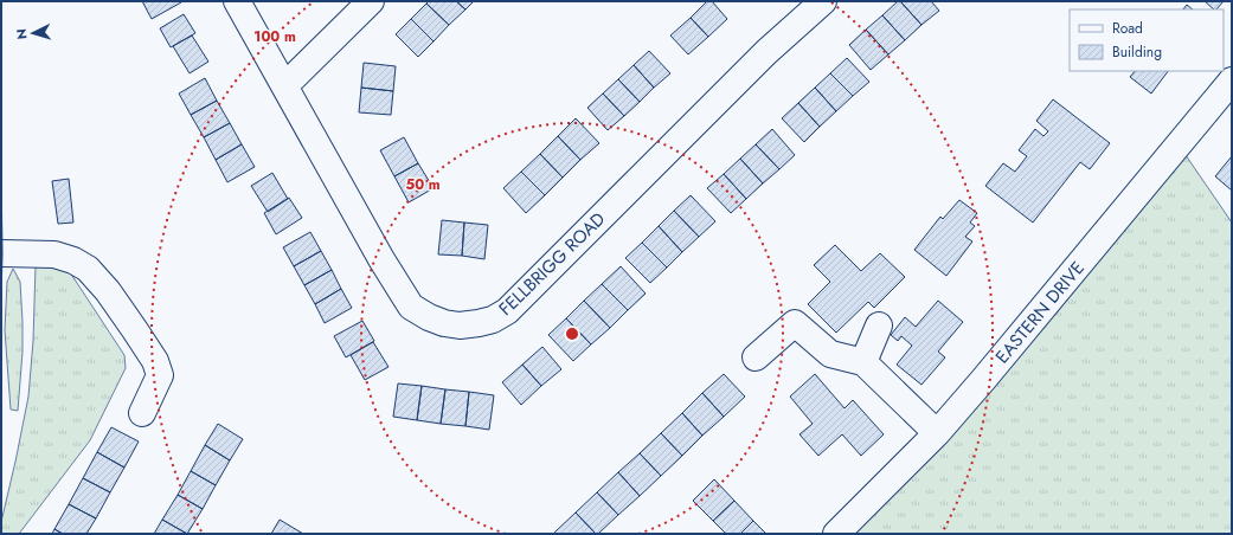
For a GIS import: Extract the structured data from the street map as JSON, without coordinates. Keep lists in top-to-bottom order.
{
  "streets": {
    "street": ["FELLBRIGG ROAD", "EASTERN DRIVE"]
  },
  "legend": ["Road", "Building"],
  "north": "left",
  "rings": ["100 m", "50 m"]
}
